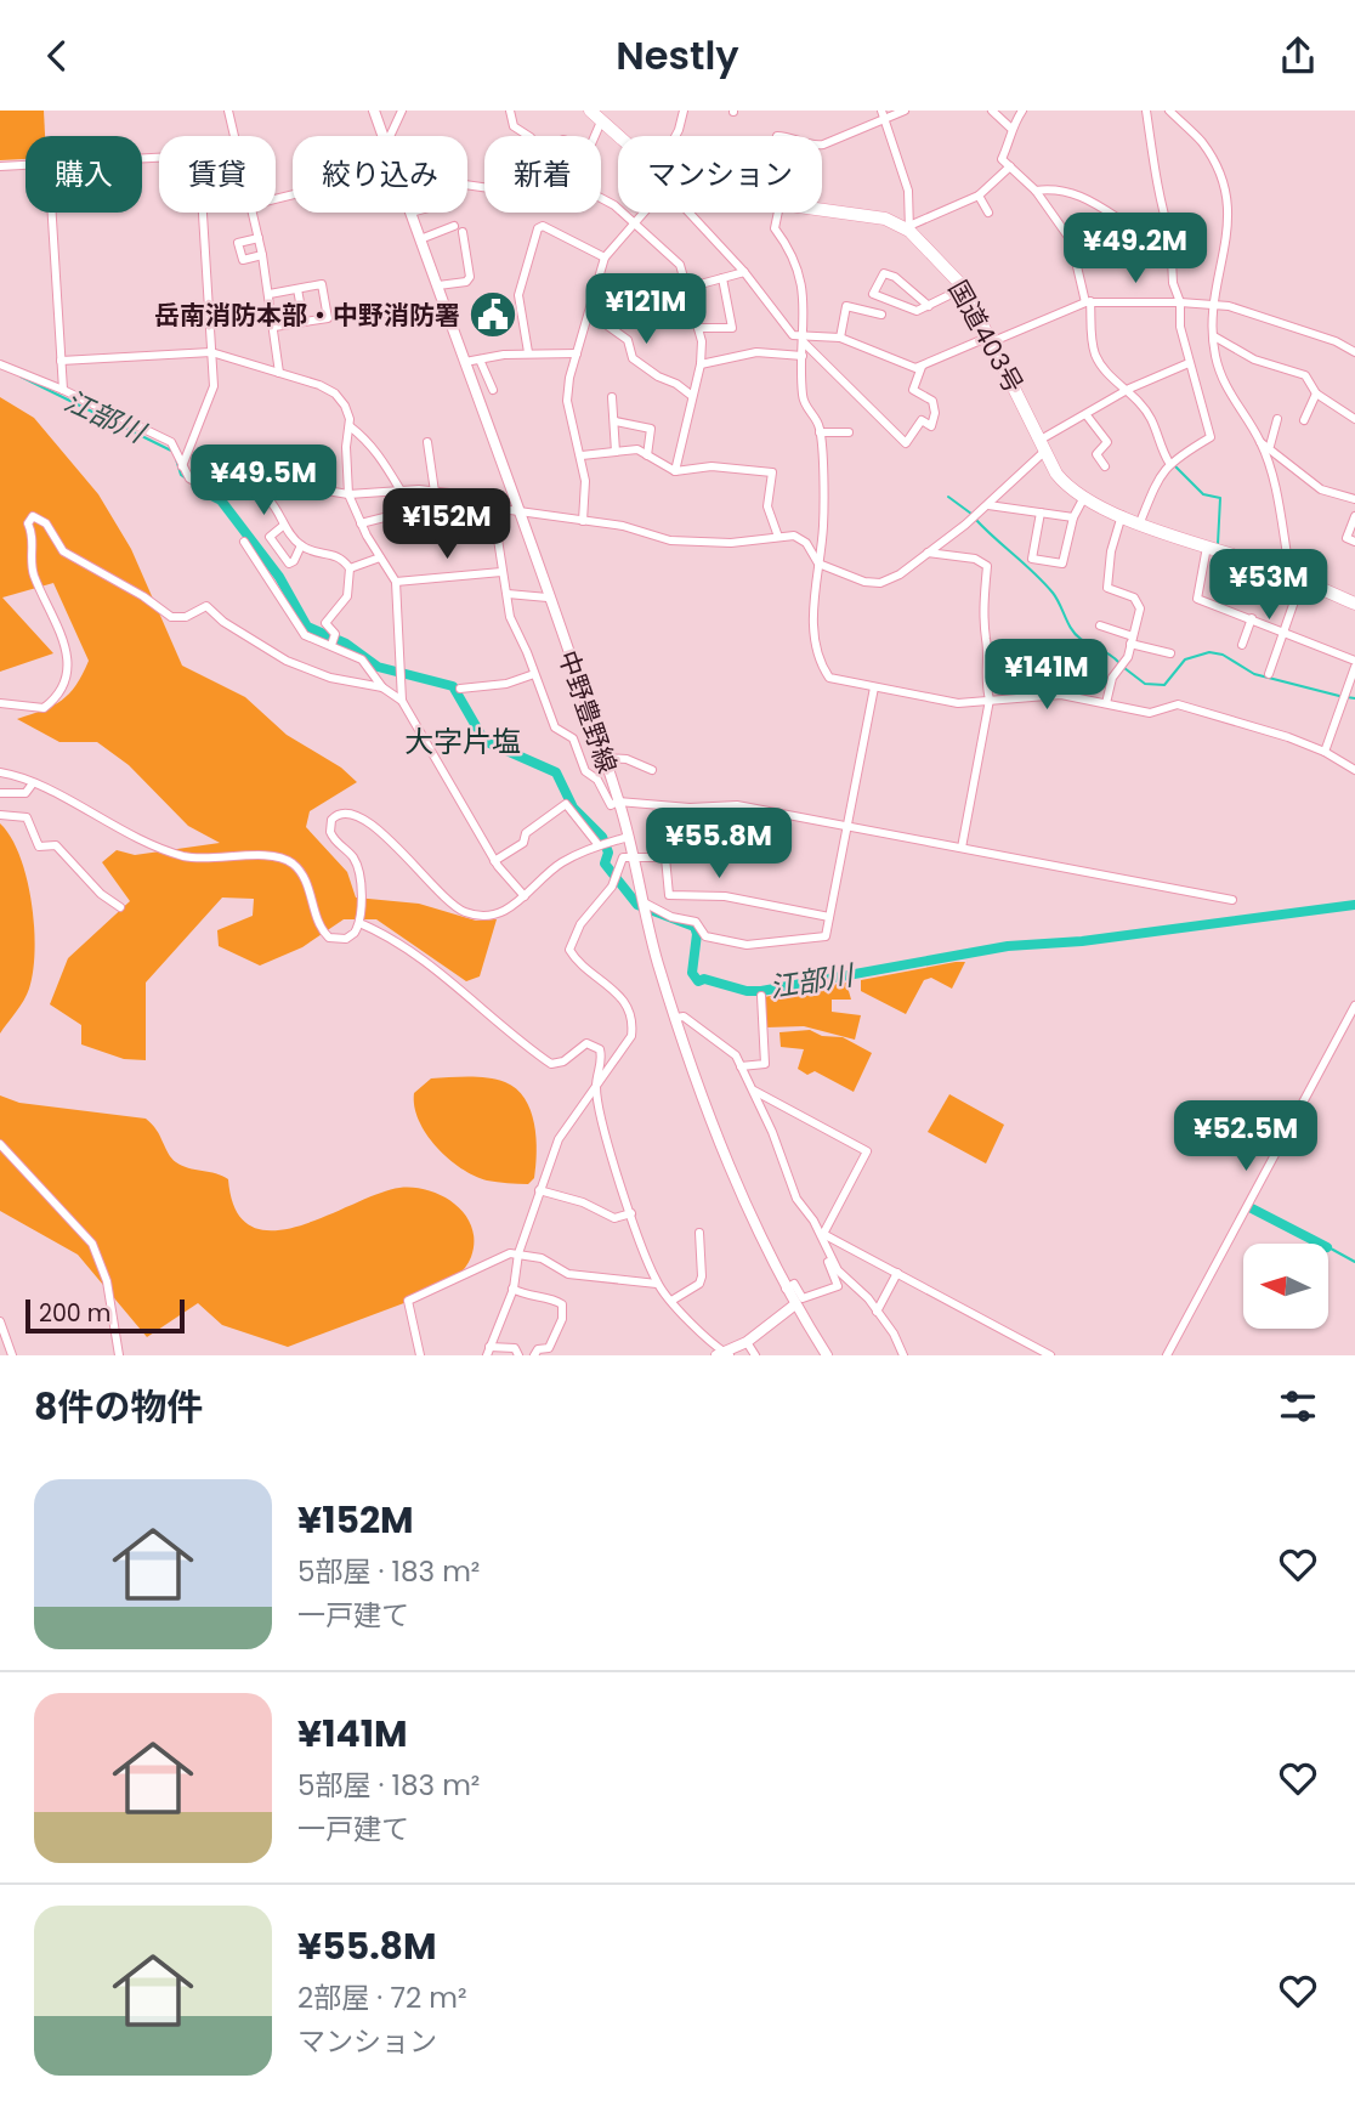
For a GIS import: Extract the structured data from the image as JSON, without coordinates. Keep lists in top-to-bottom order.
{
  "streets": {
    "highway": ["国道403号"],
    "main road": ["中野豊野線"]
  },
  "districts": ["大字片塩"],
  "water": ["江部川"],
  "places": {
    "public building": ["岳南消防本部・中野消防署"]
  },
  "scale_bar": "200 m",
  "north": "left",
  "page": {
    "header": "Nestly",
    "chip": [
      "購入",
      "賃貸",
      "絞り込み",
      "新着",
      "マンション"
    ],
    "price": [
      "¥49.2M",
      "¥121M",
      "¥49.5M",
      "¥152M",
      "¥53M",
      "¥141M",
      "¥55.8M",
      "¥52.5M"
    ],
    "scale": "200 m",
    "heading": "8件の物件",
    "list": [
      {
        "name": "¥152M",
        "note": "5部屋 · 183 m² · 一戸建て"
      },
      {
        "name": "¥141M",
        "note": "5部屋 · 183 m² · 一戸建て"
      },
      {
        "name": "¥55.8M",
        "note": "2部屋 · 72 m² · マンション"
      }
    ]
  }
}
